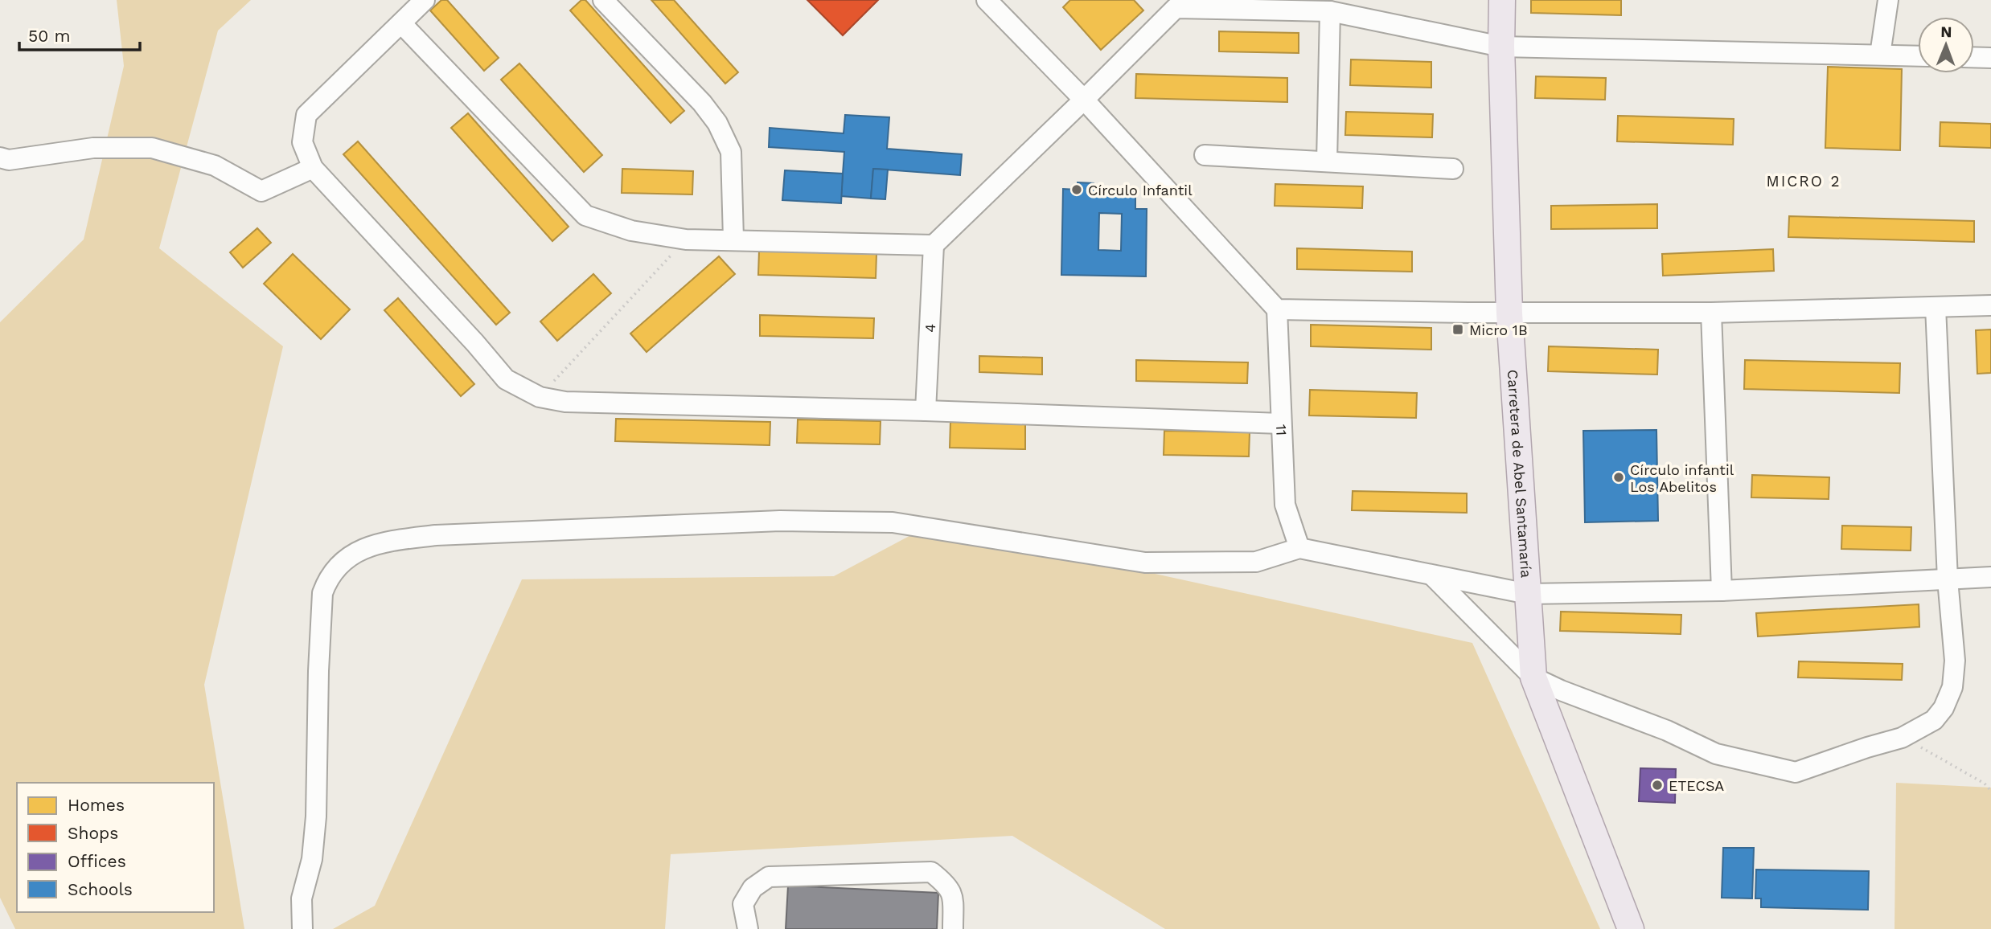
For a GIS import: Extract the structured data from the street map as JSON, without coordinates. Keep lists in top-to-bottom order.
{
  "streets": {
    "main road": ["Carretera de Abel Santamaría"],
    "street": ["4", "11"]
  },
  "districts": ["MICRO 2"],
  "places": {
    "other": ["Círculo Infantil", "Círculo infantil Los Abelitos", "ETECSA"],
    "transit": ["Micro 1B"]
  },
  "legend": [
    "Homes",
    "Shops",
    "Offices",
    "Schools"
  ],
  "scale_bar": "50 m",
  "north": "top"
}
